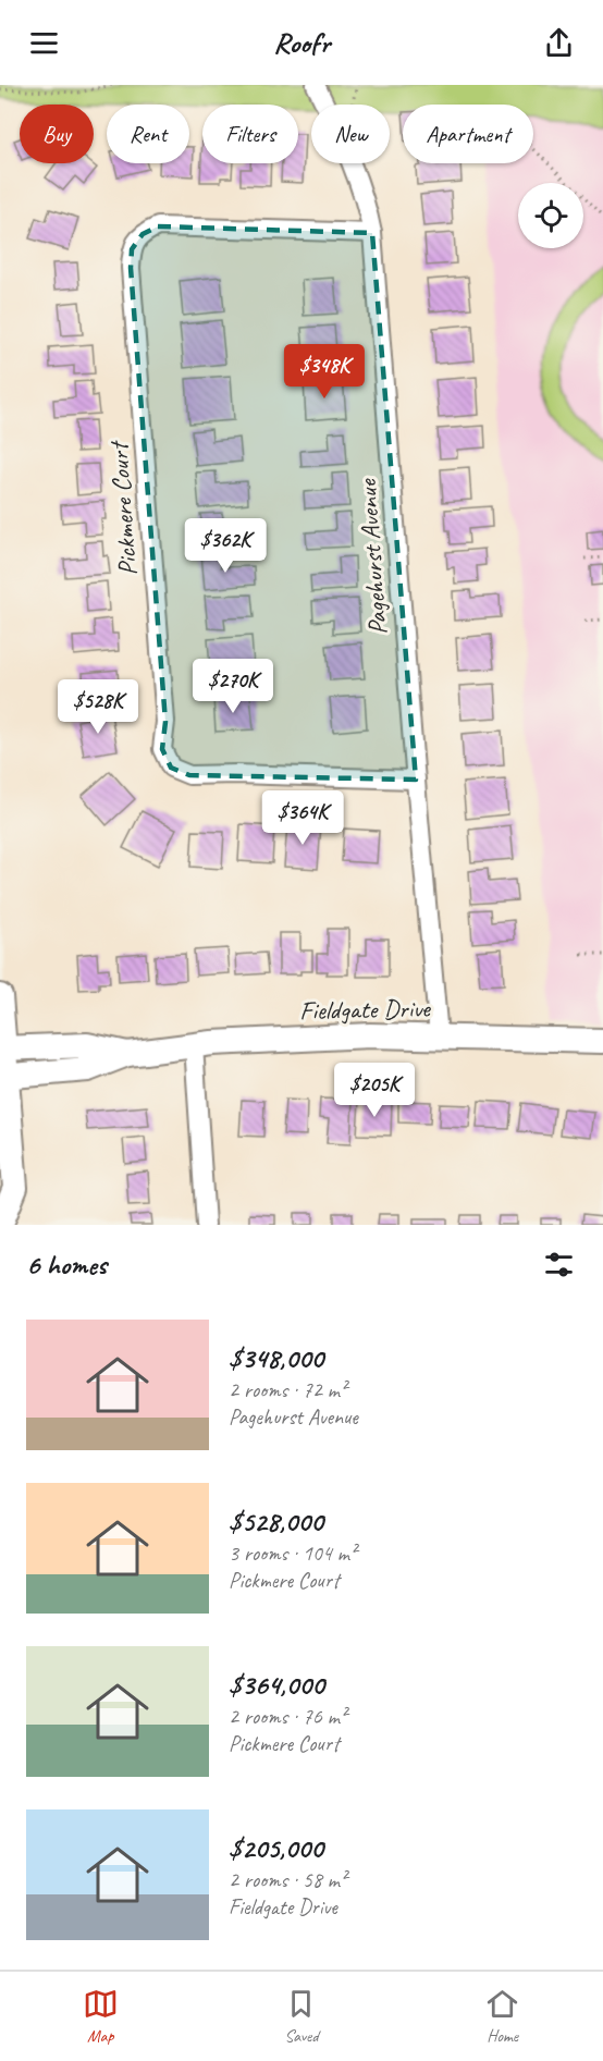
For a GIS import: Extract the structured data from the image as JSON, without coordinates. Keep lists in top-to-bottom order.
{
  "streets": {
    "street": ["Pickmere Court", "Pagehurst Avenue", "Fieldgate Drive"]
  },
  "crossings": [
    ["Pickmere Court", "Pagehurst Avenue"],
    ["Pagehurst Avenue", "Fieldgate Drive"]
  ],
  "page": {
    "header": "Roofr",
    "chip": [
      "Buy",
      "Rent",
      "Filters",
      "New",
      "Apartment"
    ],
    "price": [
      "$348K",
      "$362K",
      "$270K",
      "$528K",
      "$364K",
      "$205K"
    ],
    "heading": "6 homes",
    "list": [
      {
        "name": "$348,000",
        "note": "2 rooms · 72 m² · Pagehurst Avenue"
      },
      {
        "name": "$528,000",
        "note": "3 rooms · 104 m² · Pickmere Court"
      },
      {
        "name": "$364,000",
        "note": "2 rooms · 76 m² · Pickmere Court"
      },
      {
        "name": "$205,000",
        "note": "2 rooms · 58 m² · Fieldgate Drive"
      }
    ],
    "tabs": ["Map", "Saved", "Home"]
  }
}
